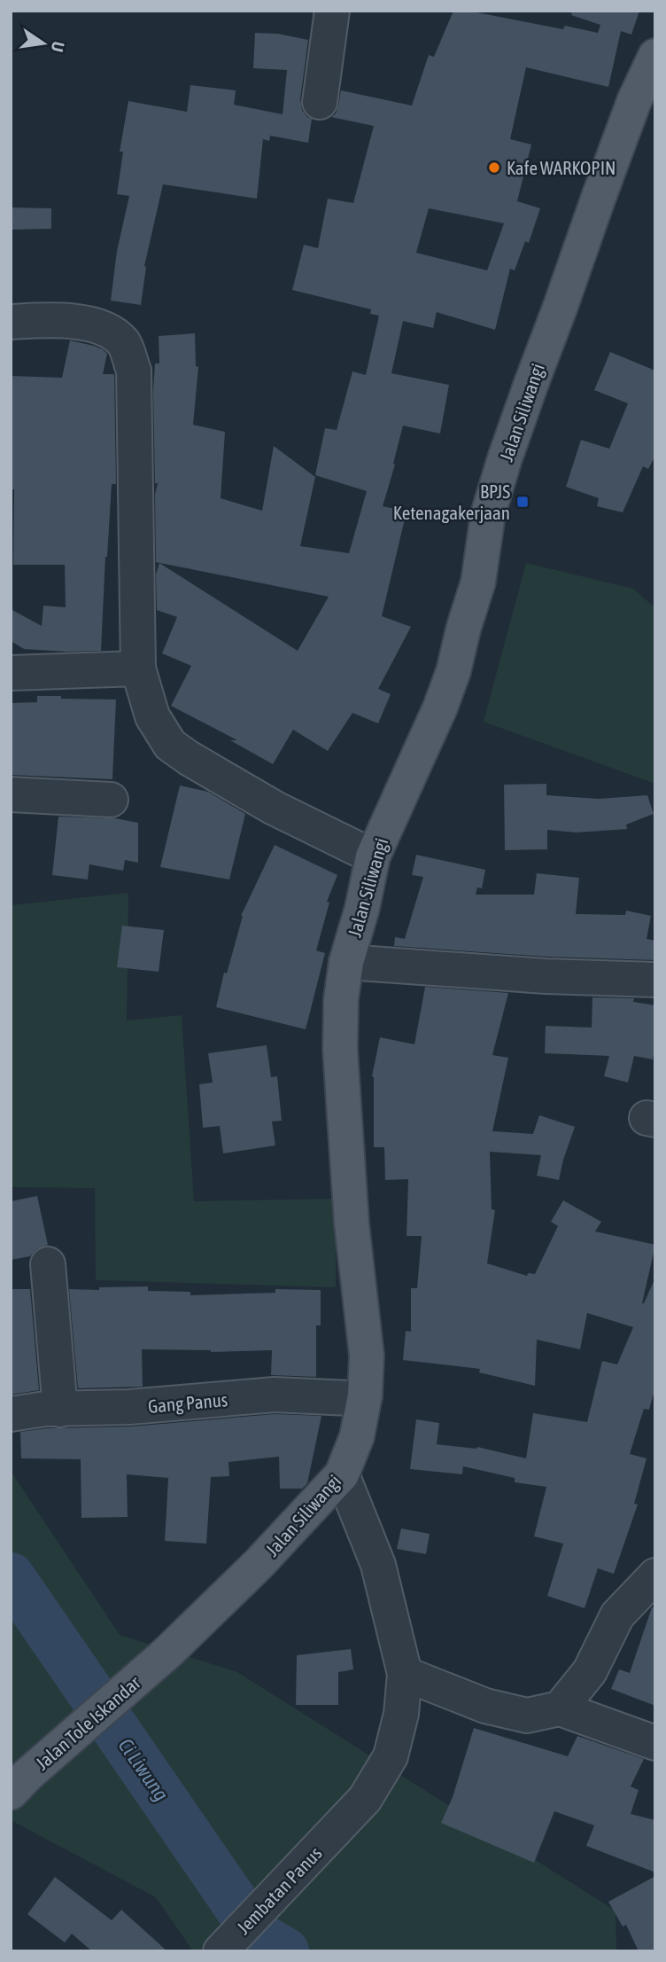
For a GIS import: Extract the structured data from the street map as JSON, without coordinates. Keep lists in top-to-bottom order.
{
  "streets": {
    "main road": ["Jalan Siliwangi", "Jalan Tole Iskandar"],
    "street": ["Gang Panus", "Jembatan Panus"]
  },
  "crossings": [
    ["Jalan Siliwangi", "Gang Panus"],
    ["Jalan Siliwangi", "Jalan Tole Iskandar"],
    ["Jalan Siliwangi", "Jembatan Panus"]
  ],
  "water": ["Ci Liwung"],
  "places": {
    "other": ["Kafe WARKOPIN"],
    "transit": ["BPJS Ketenagakerjaan"]
  },
  "north": "right"
}
